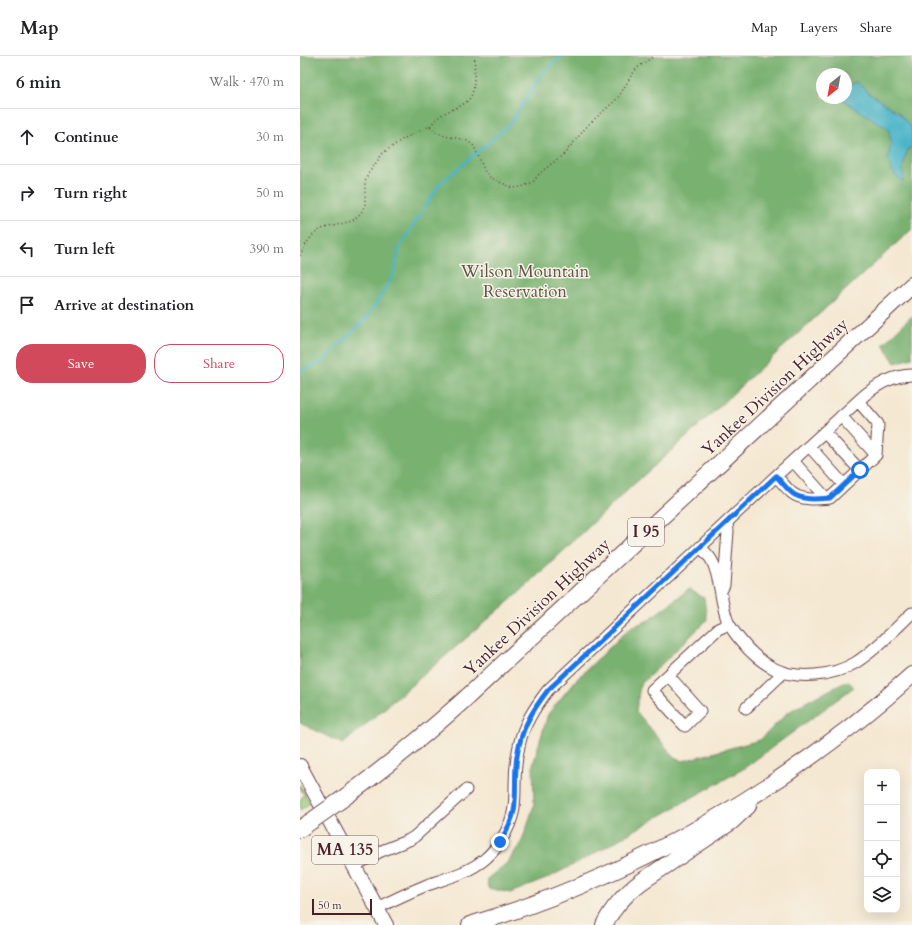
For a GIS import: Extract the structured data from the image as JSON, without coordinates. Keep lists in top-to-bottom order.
{
  "streets": {
    "highway": ["Yankee Division Highway", "I 95"],
    "main road": ["MA 135"]
  },
  "parks": ["Wilson Mountain Reservation"],
  "scale_bar": "50 m",
  "north": "bottom left",
  "page": {
    "header": "Map",
    "nav": ["Map", "Layers", "Share"],
    "heading": ["6 min", "Walk · 470 m"],
    "list": [
      ["Continue", "30 m"],
      ["Turn right", "50 m"],
      ["Turn left", "390 m"],
      "Arrive at destination"
    ],
    "buttons": ["Save", "Share"],
    "map_buttons": ["+", "−"],
    "scale": "50 m"
  }
}
